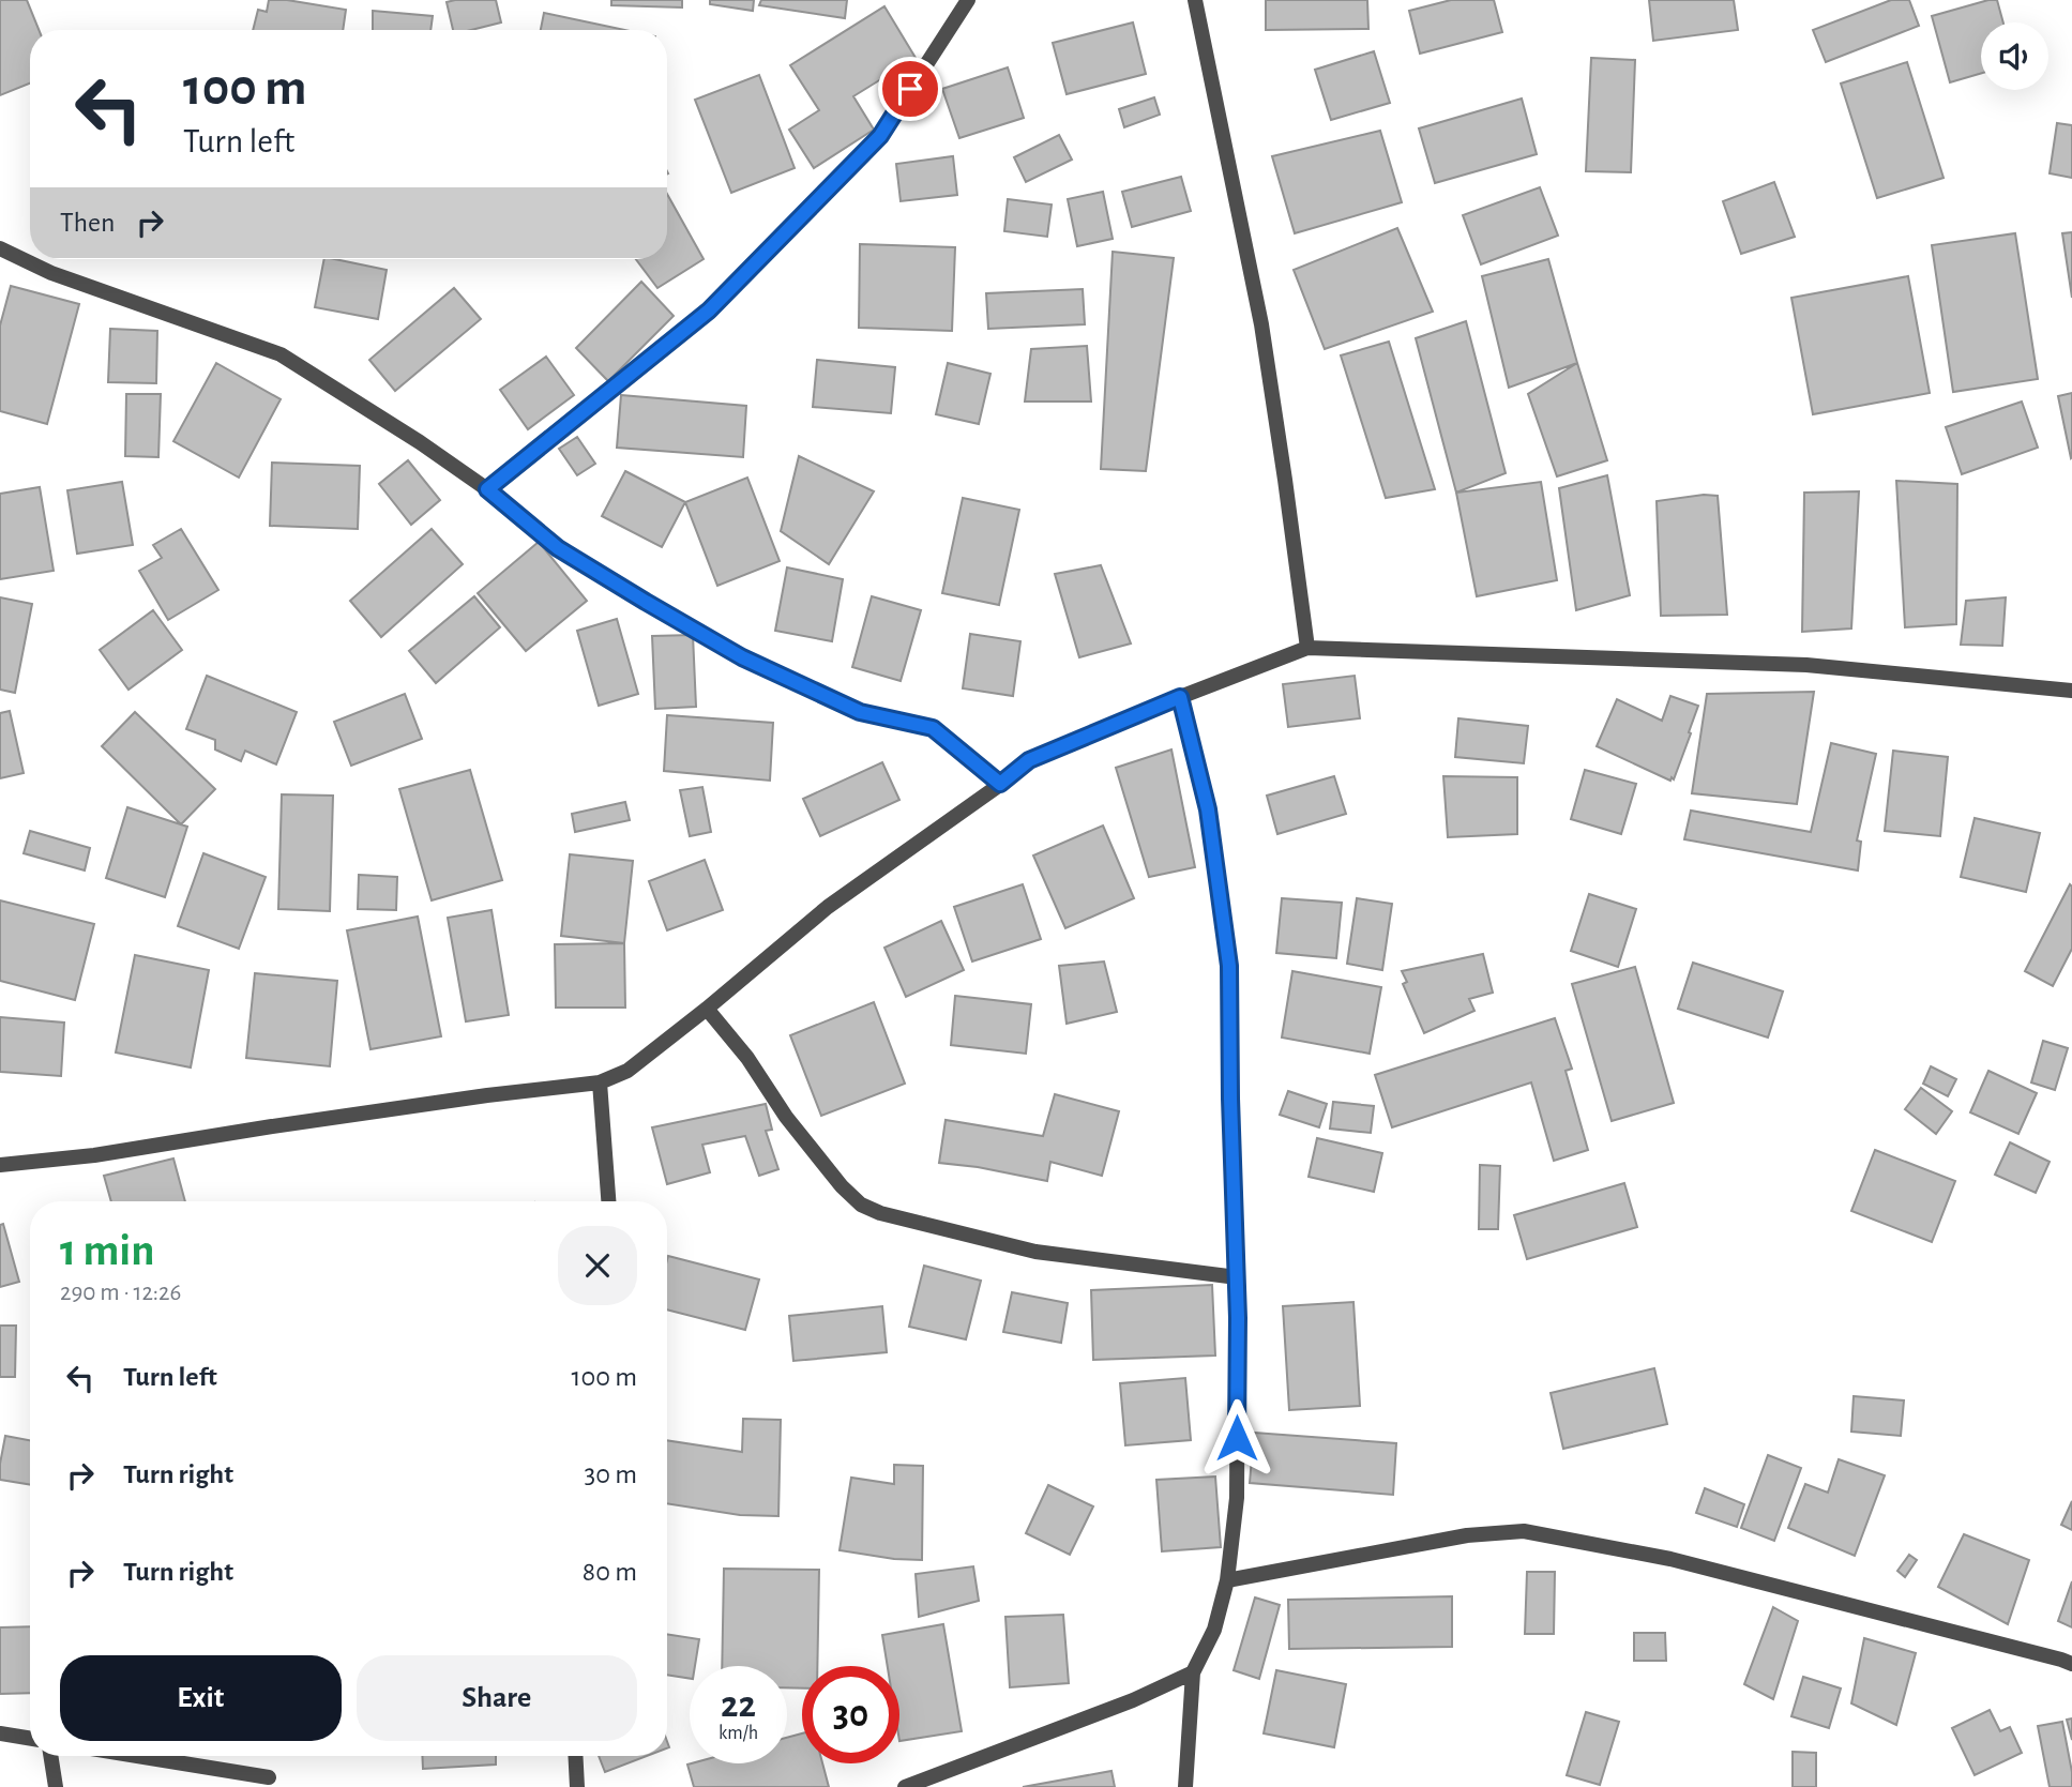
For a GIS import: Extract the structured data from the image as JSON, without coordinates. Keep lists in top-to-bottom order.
{
  "page": {
    "turn": ["100 m", "Turn left"],
    "then": "Then",
    "heading": ["1 min", "290 m · 12:26"],
    "list": [
      {
        "name": "Turn left",
        "value": "100 m"
      },
      {
        "name": "Turn right",
        "value": "30 m"
      },
      {
        "name": "Turn right",
        "value": "80 m"
      }
    ],
    "buttons": ["Exit", "Share"],
    "speed": "22 km/h",
    "limit": "30"
  }
}
